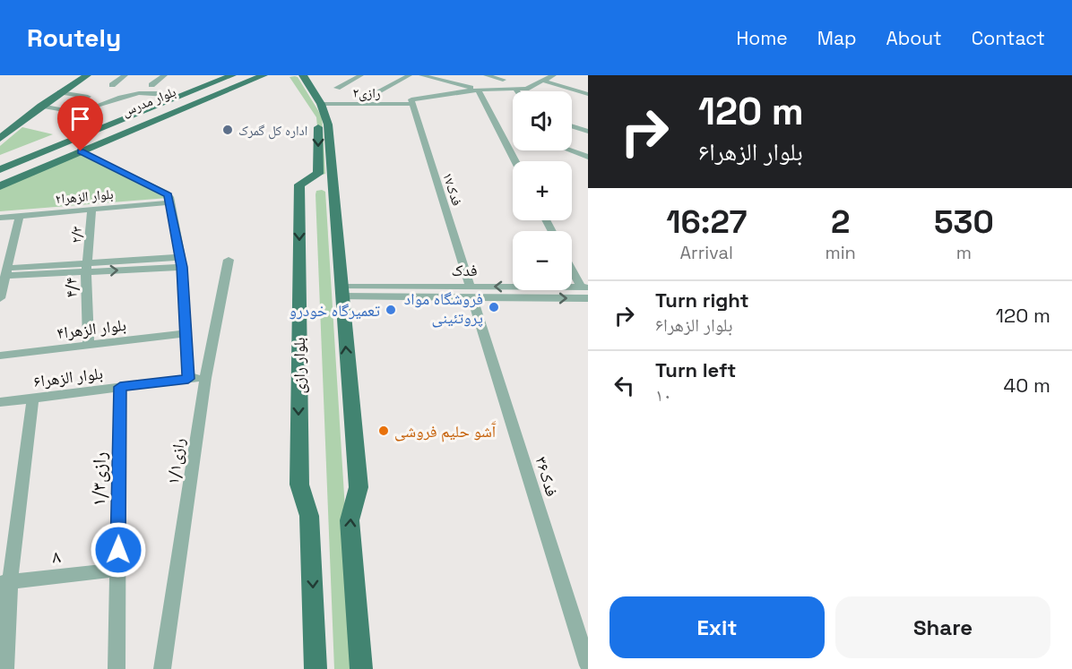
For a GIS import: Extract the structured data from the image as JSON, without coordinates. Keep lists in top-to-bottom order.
{
  "streets": {
    "main road": ["بلوار مدرس", "بلوار رازی"],
    "street": [
      "رازی۲",
      "فدک۱۷",
      "بلوار الزهرا۲",
      "۲/۳",
      "فدک",
      "۴/۴",
      "بلوار الزهرا۴",
      "بلوار الزهرا۶",
      "رازی۱/۱",
      "فدک۳۶",
      "رازی۱/۳",
      "۸"
    ]
  },
  "crossings": [
    ["رازی۲", "فدک۱۷"],
    ["فدک۱۷", "فدک"],
    ["فدک۱۷", "فدک۳۶"],
    ["بلوار الزهرا۲", "۲/۳"],
    ["۲/۳", "۴/۴"],
    ["فدک", "فدک۳۶"],
    ["۴/۴", "بلوار الزهرا۴"],
    ["بلوار الزهرا۶", "رازی۱/۱"],
    ["بلوار الزهرا۶", "رازی۱/۳"],
    ["رازی۱/۳", "۸"]
  ],
  "places": [
    "اداره کل گمرک",
    "فروشگاه مواد پروتئینی",
    "تعمیرگاه خودرو",
    "آَشو حلیم فروشی"
  ],
  "page": {
    "header": "Routely",
    "nav": [
      "Home",
      "Map",
      "About",
      "Contact"
    ],
    "turn": ["120 m", "بلوار الزهرا۶"],
    "map_buttons": ["+", "−"],
    "eta": [
      "16:27",
      "Arrival",
      "2",
      "min",
      "530",
      "m"
    ],
    "list": [
      {
        "name": "Turn right",
        "note": "بلوار الزهرا۶",
        "value": "120 m"
      },
      {
        "name": "Turn left",
        "note": "۱۰",
        "value": "40 m"
      }
    ],
    "buttons": ["Exit", "Share"]
  }
}
